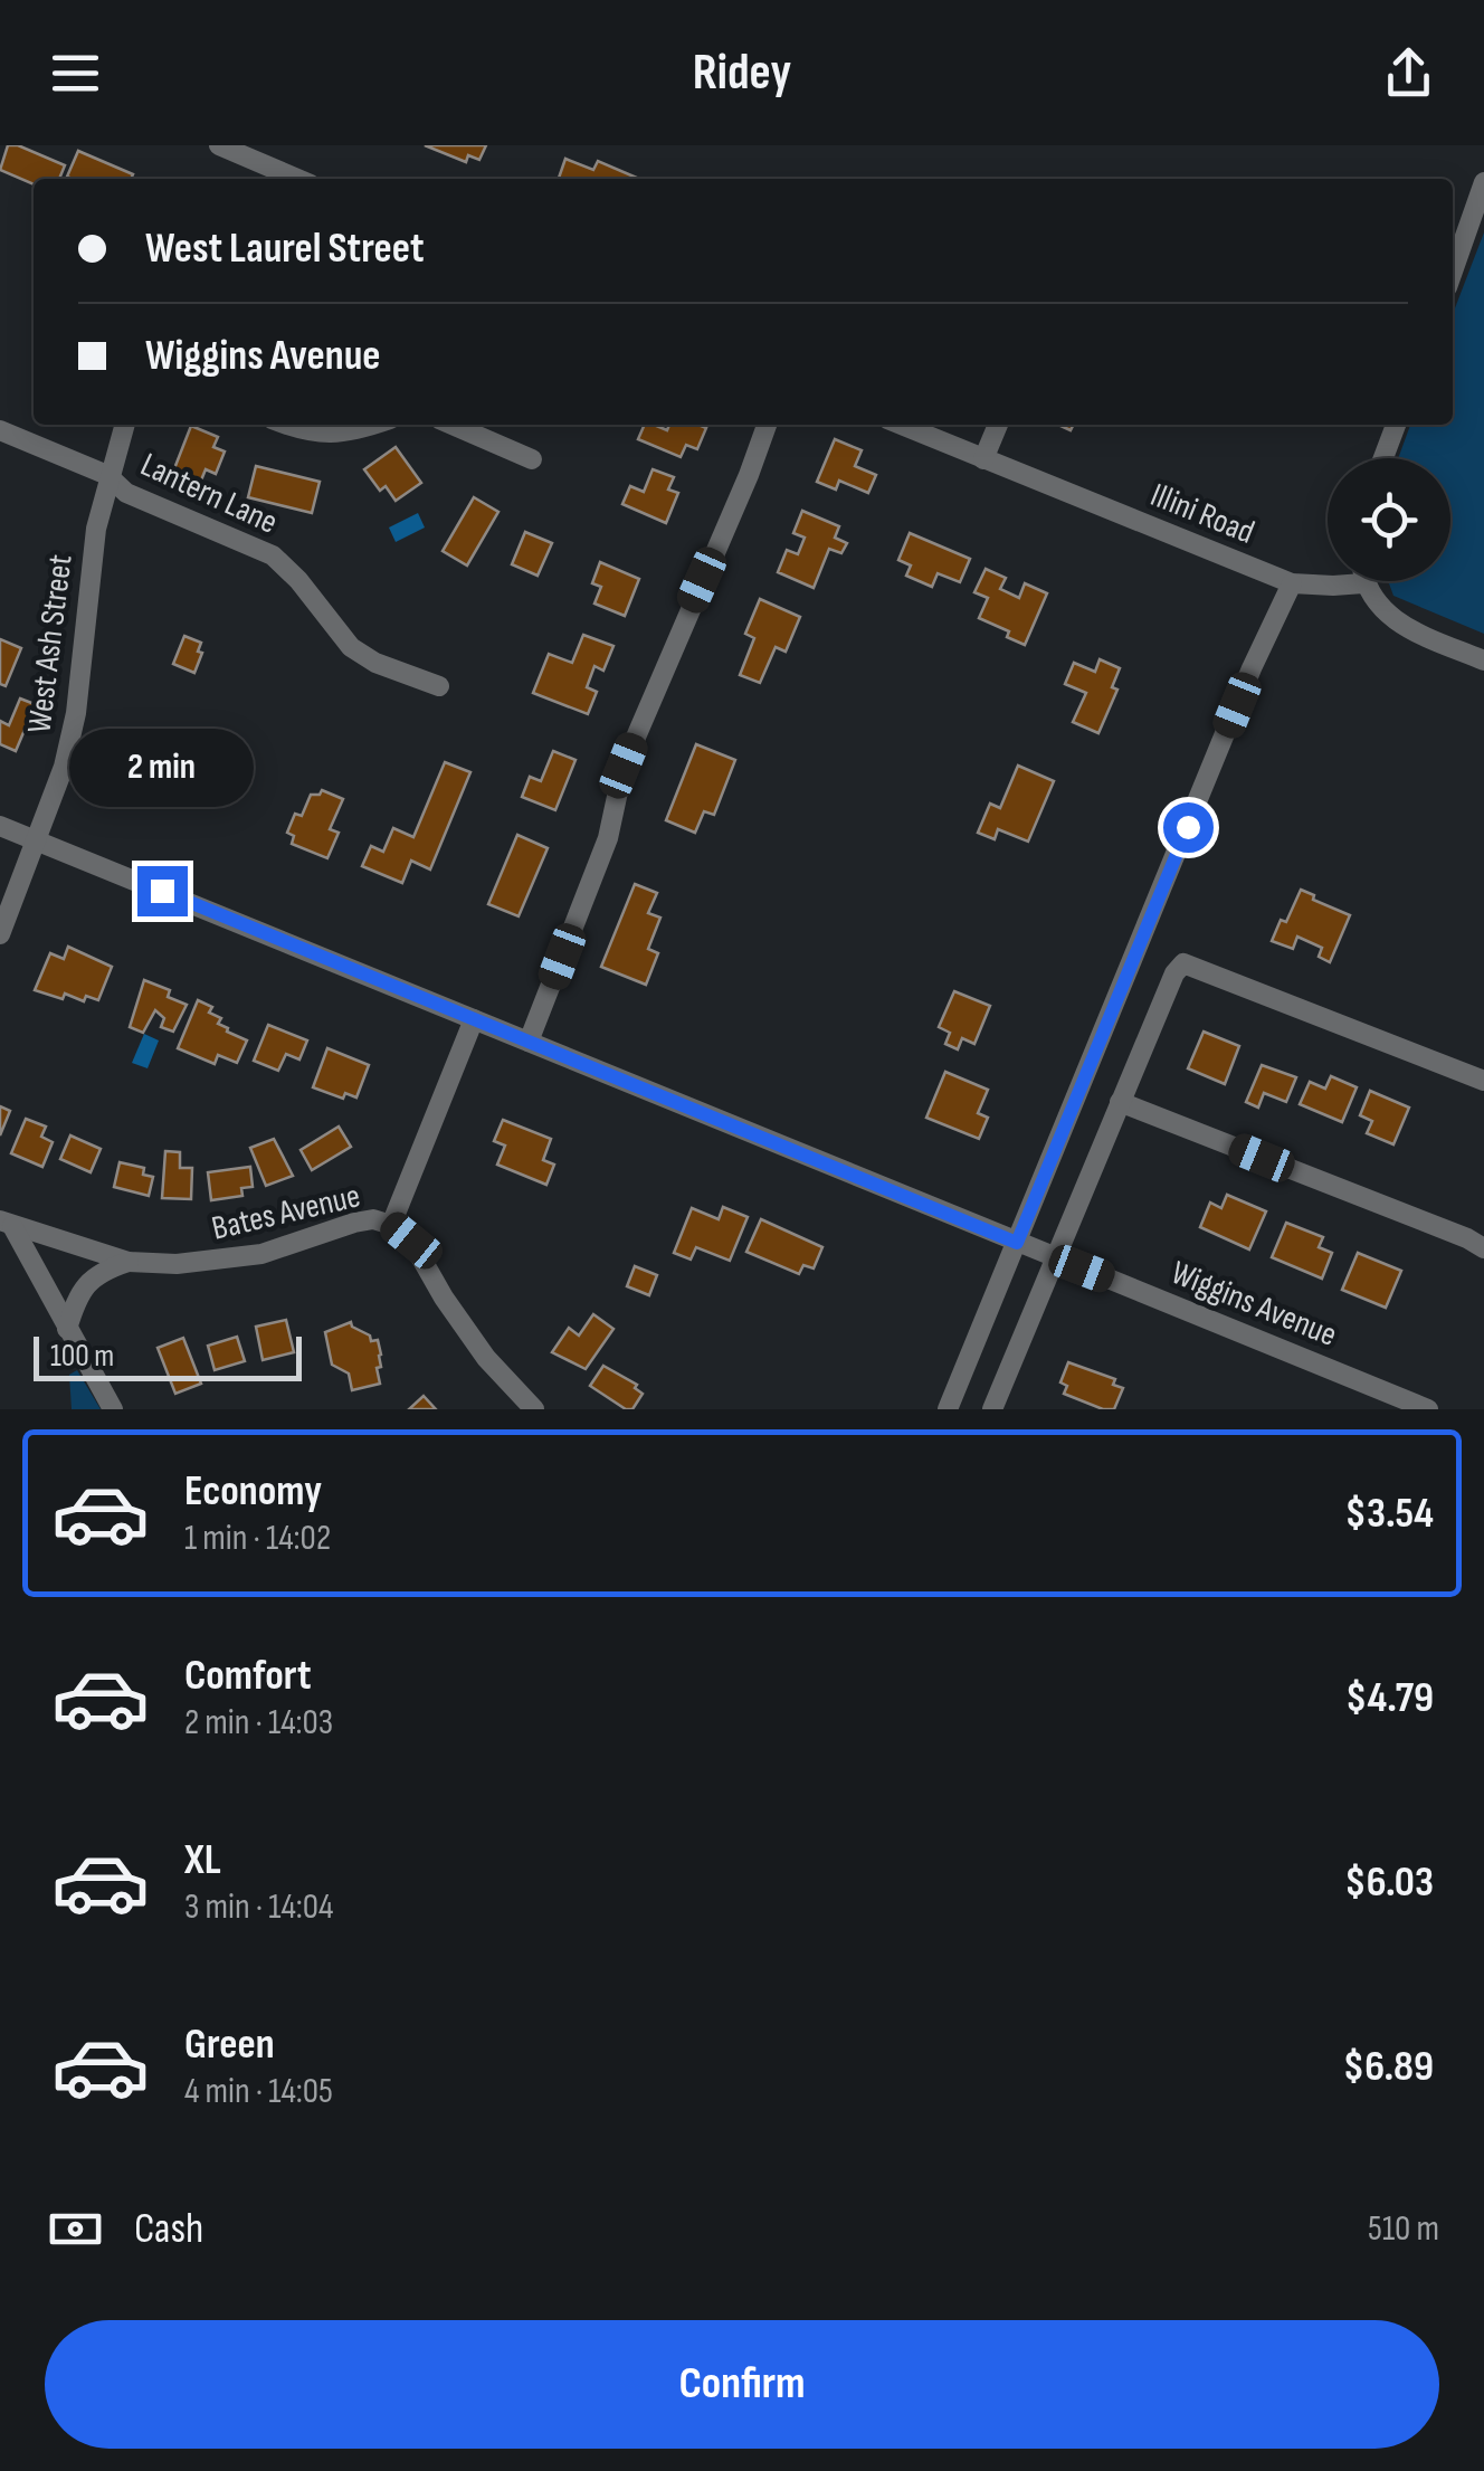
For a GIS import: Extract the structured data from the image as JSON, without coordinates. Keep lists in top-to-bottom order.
{
  "streets": {
    "street": [
      "Lantern Lane",
      "Illini Road",
      "West Ash Street",
      "Bates Avenue",
      "Wiggins Avenue"
    ]
  },
  "crossings": [
    ["Lantern Lane", "West Ash Street"],
    ["West Ash Street", "Wiggins Avenue"],
    ["Bates Avenue", "Wiggins Avenue"]
  ],
  "scale_bar": "100 m",
  "page": {
    "header": "Ridey",
    "banner": ["West Laurel Street", "Wiggins Avenue"],
    "bubble": "2 min",
    "scale": "100 m",
    "list": [
      {
        "name": "Economy",
        "note": "1 min · 14:02",
        "value": "$3.54"
      },
      {
        "name": "Comfort",
        "note": "2 min · 14:03",
        "value": "$4.79"
      },
      {
        "name": "XL",
        "note": "3 min · 14:04",
        "value": "$6.03"
      },
      {
        "name": "Green",
        "note": "4 min · 14:05",
        "value": "$6.89"
      }
    ],
    "pay": ["Cash", "510 m"],
    "buttons": "Confirm"
  }
}
